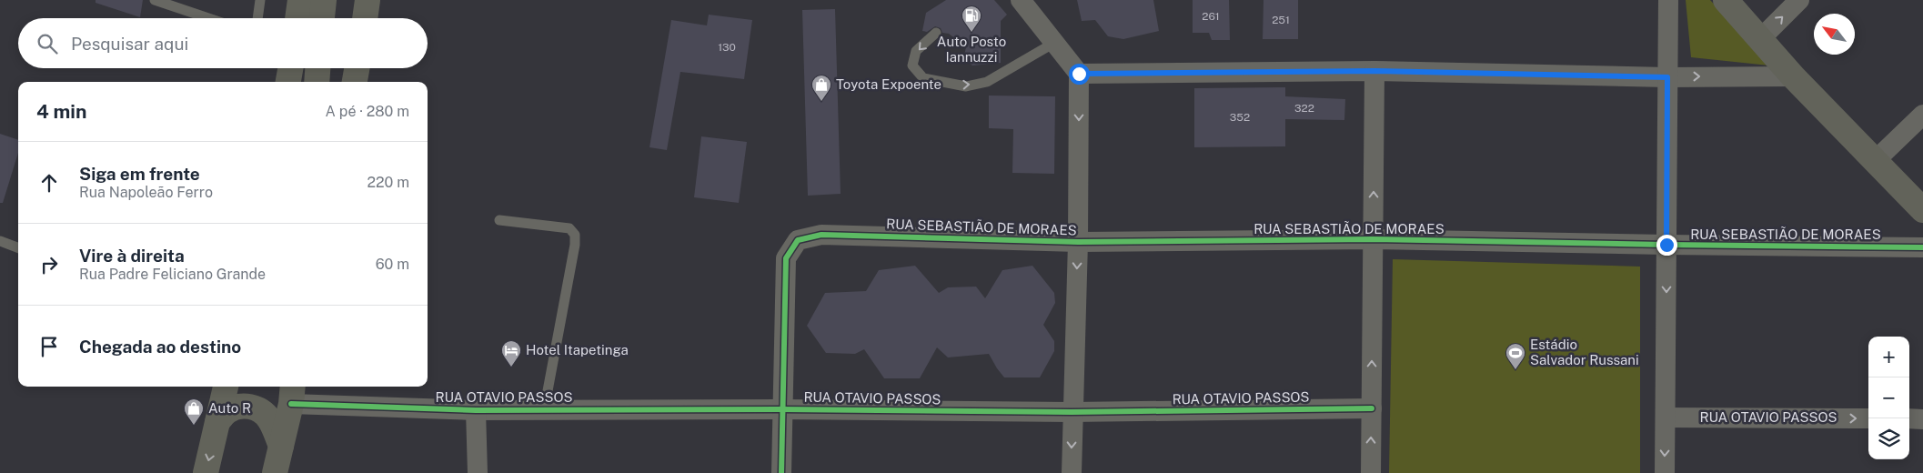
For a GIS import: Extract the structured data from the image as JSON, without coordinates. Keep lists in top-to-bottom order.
{
  "streets": {
    "street": ["RUA SEBASTIÃO DE MORAES", "RUA OTAVIO PASSOS"]
  },
  "crossings": [
    ["RUA SEBASTIÃO DE MORAES", "RUA OTAVIO PASSOS"]
  ],
  "places": {
    "fuel station": ["Auto Posto Iannuzzi"],
    "shop": ["Toyota Expoente", "Auto R"],
    "hotel": ["Hotel Itapetinga"],
    "sports": ["Estádio Salvador Russani"]
  },
  "house_numbers": [
    "261",
    "251",
    "130",
    "322",
    "352"
  ],
  "north": "top left",
  "page": {
    "search": "Pesquisar aqui",
    "heading": ["4 min", "A pé · 280 m"],
    "list": [
      ["Siga em frente", "Rua Napoleão Ferro", "220 m"],
      ["Vire à direita", "Rua Padre Feliciano Grande", "60 m"],
      "Chegada ao destino"
    ],
    "map_buttons": ["+", "−"]
  }
}
